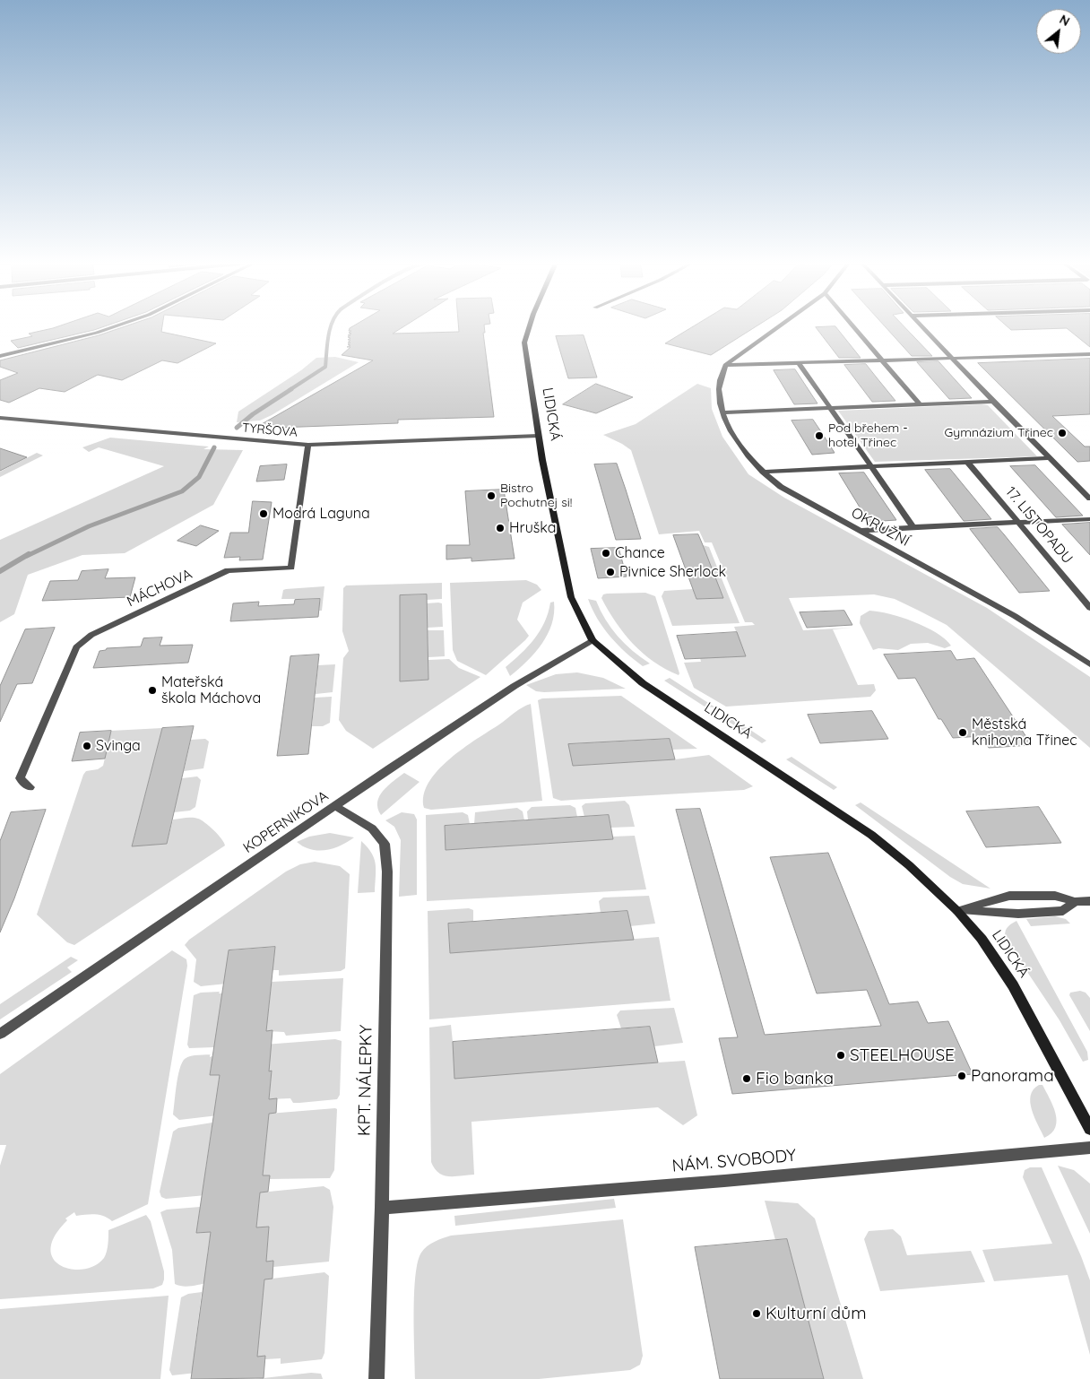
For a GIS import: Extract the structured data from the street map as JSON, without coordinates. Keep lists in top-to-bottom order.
{
  "streets": {
    "street": [
      "LIDICKÁ",
      "TYRŠOVA",
      "17. LISTOPADU",
      "OKRUŽNÍ",
      "MÁCHOVA",
      "KOPERNIKOVA",
      "KPT. NÁLEPKY",
      "NÁM. SVOBODY"
    ]
  },
  "crossings": [
    ["LIDICKÁ", "TYRŠOVA"],
    ["LIDICKÁ", "KOPERNIKOVA"],
    ["TYRŠOVA", "MÁCHOVA"],
    ["KOPERNIKOVA", "KPT. NÁLEPKY"],
    ["KPT. NÁLEPKY", "NÁM. SVOBODY"]
  ],
  "places": [
    "Gymnázium Třinec",
    "Pod břehem - hotel Třinec",
    "Bistro Pochutnej si!",
    "Modrá Laguna",
    "Hruška",
    "Chance",
    "Pivnice Sherlock",
    "Mateřská škola Máchova",
    "Městská knihovna Třinec",
    "Svinga",
    "STEELHOUSE",
    "Panorama",
    "Fio banka",
    "Kulturní dům"
  ],
  "north": "top right"
}
